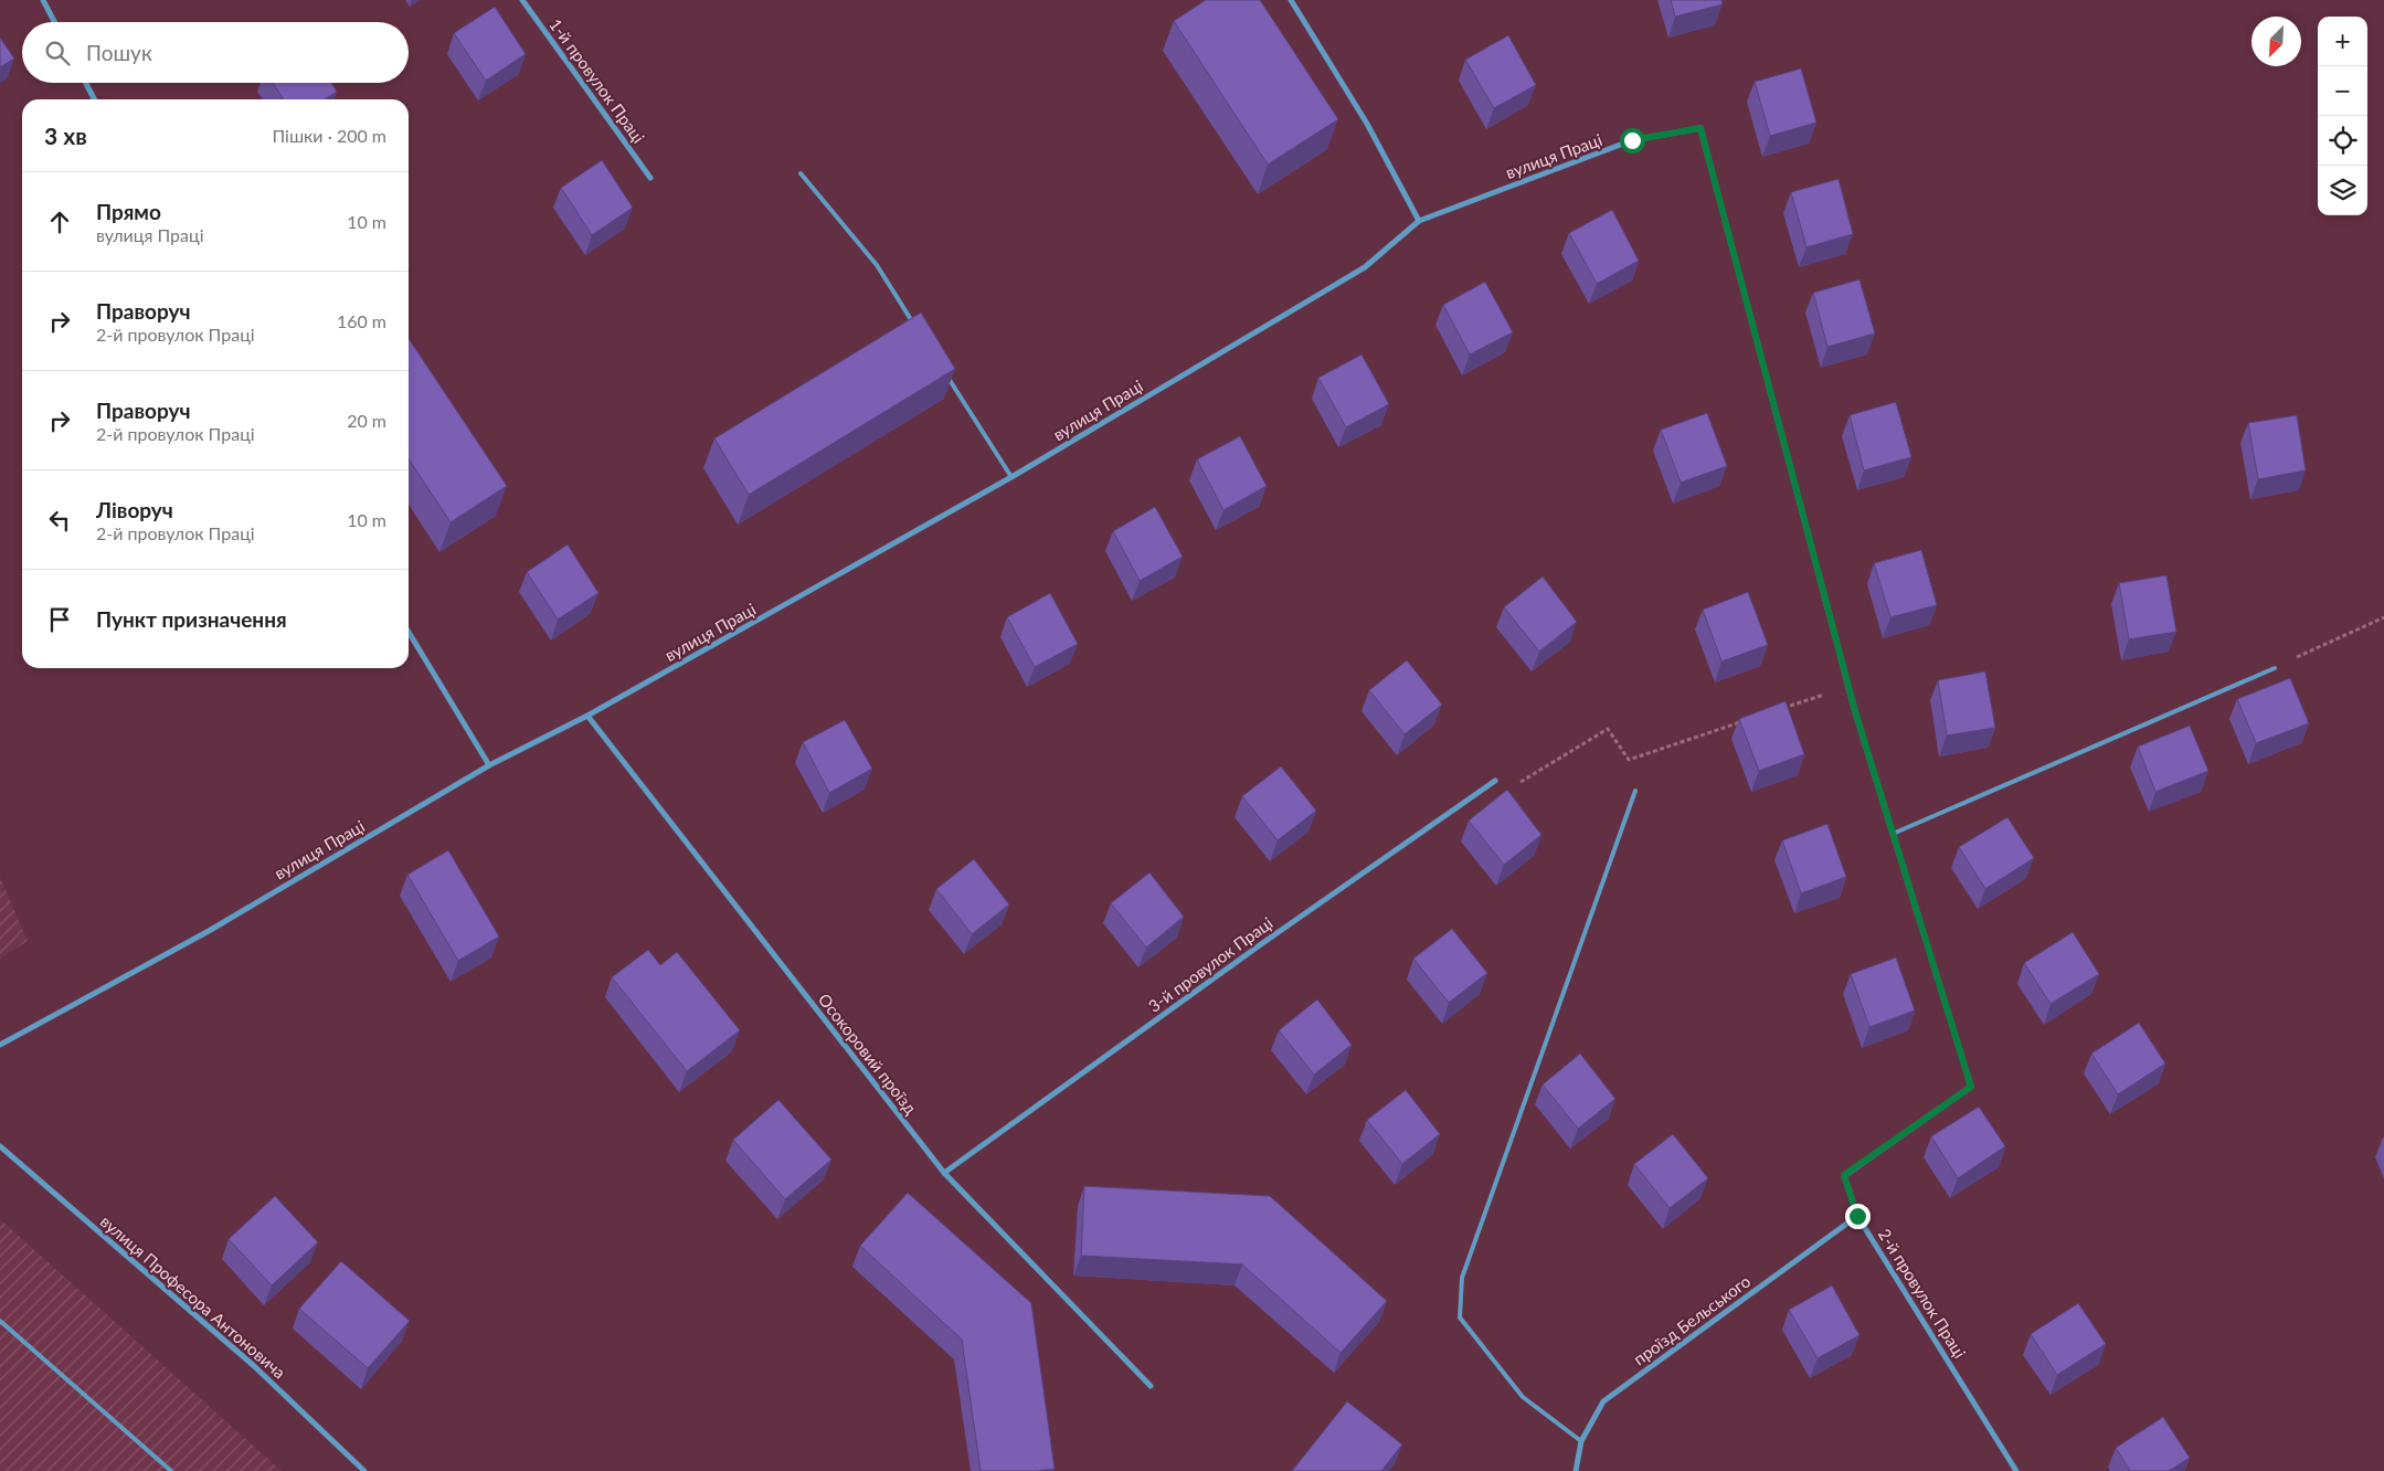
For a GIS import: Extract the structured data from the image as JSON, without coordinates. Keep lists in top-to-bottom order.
{
  "streets": {
    "street": [
      "1-й провулок Праці",
      "вулиця Праці",
      "3-й провулок Праці",
      "Осокоровий проїзд",
      "2-й провулок Праці",
      "вулиця Професора Антоновича",
      "проїзд Бельського"
    ]
  },
  "crossings": [
    ["вулиця Праці", "Осокоровий проїзд"],
    ["вулиця Праці", "2-й провулок Праці"],
    ["3-й провулок Праці", "Осокоровий проїзд"],
    ["2-й провулок Праці", "проїзд Бельського"]
  ],
  "north": "bottom left",
  "page": {
    "map_buttons": ["+", "−"],
    "search": "Пошук",
    "heading": ["3 хв", "Пішки · 200 m"],
    "list": [
      ["Прямо", "вулиця Праці", "10 m"],
      ["Праворуч", "2-й провулок Праці", "160 m"],
      ["Праворуч", "2-й провулок Праці", "20 m"],
      ["Ліворуч", "2-й провулок Праці", "10 m"],
      "Пункт призначення"
    ]
  }
}
